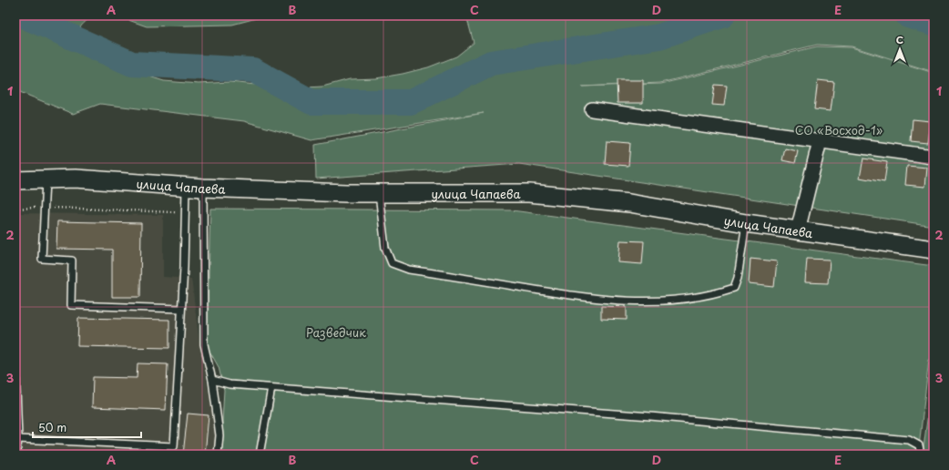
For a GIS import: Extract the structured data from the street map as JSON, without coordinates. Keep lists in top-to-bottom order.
{
  "streets": {
    "street": ["улица Чапаева"]
  },
  "parks": ["СО «Восход-1»", "Разведчик"],
  "scale_bar": "50 m",
  "north": "top",
  "grid": {
    "columns": [
      "A",
      "B",
      "C",
      "D",
      "E"
    ],
    "rows": ["1", "2", "3"]
  }
}
